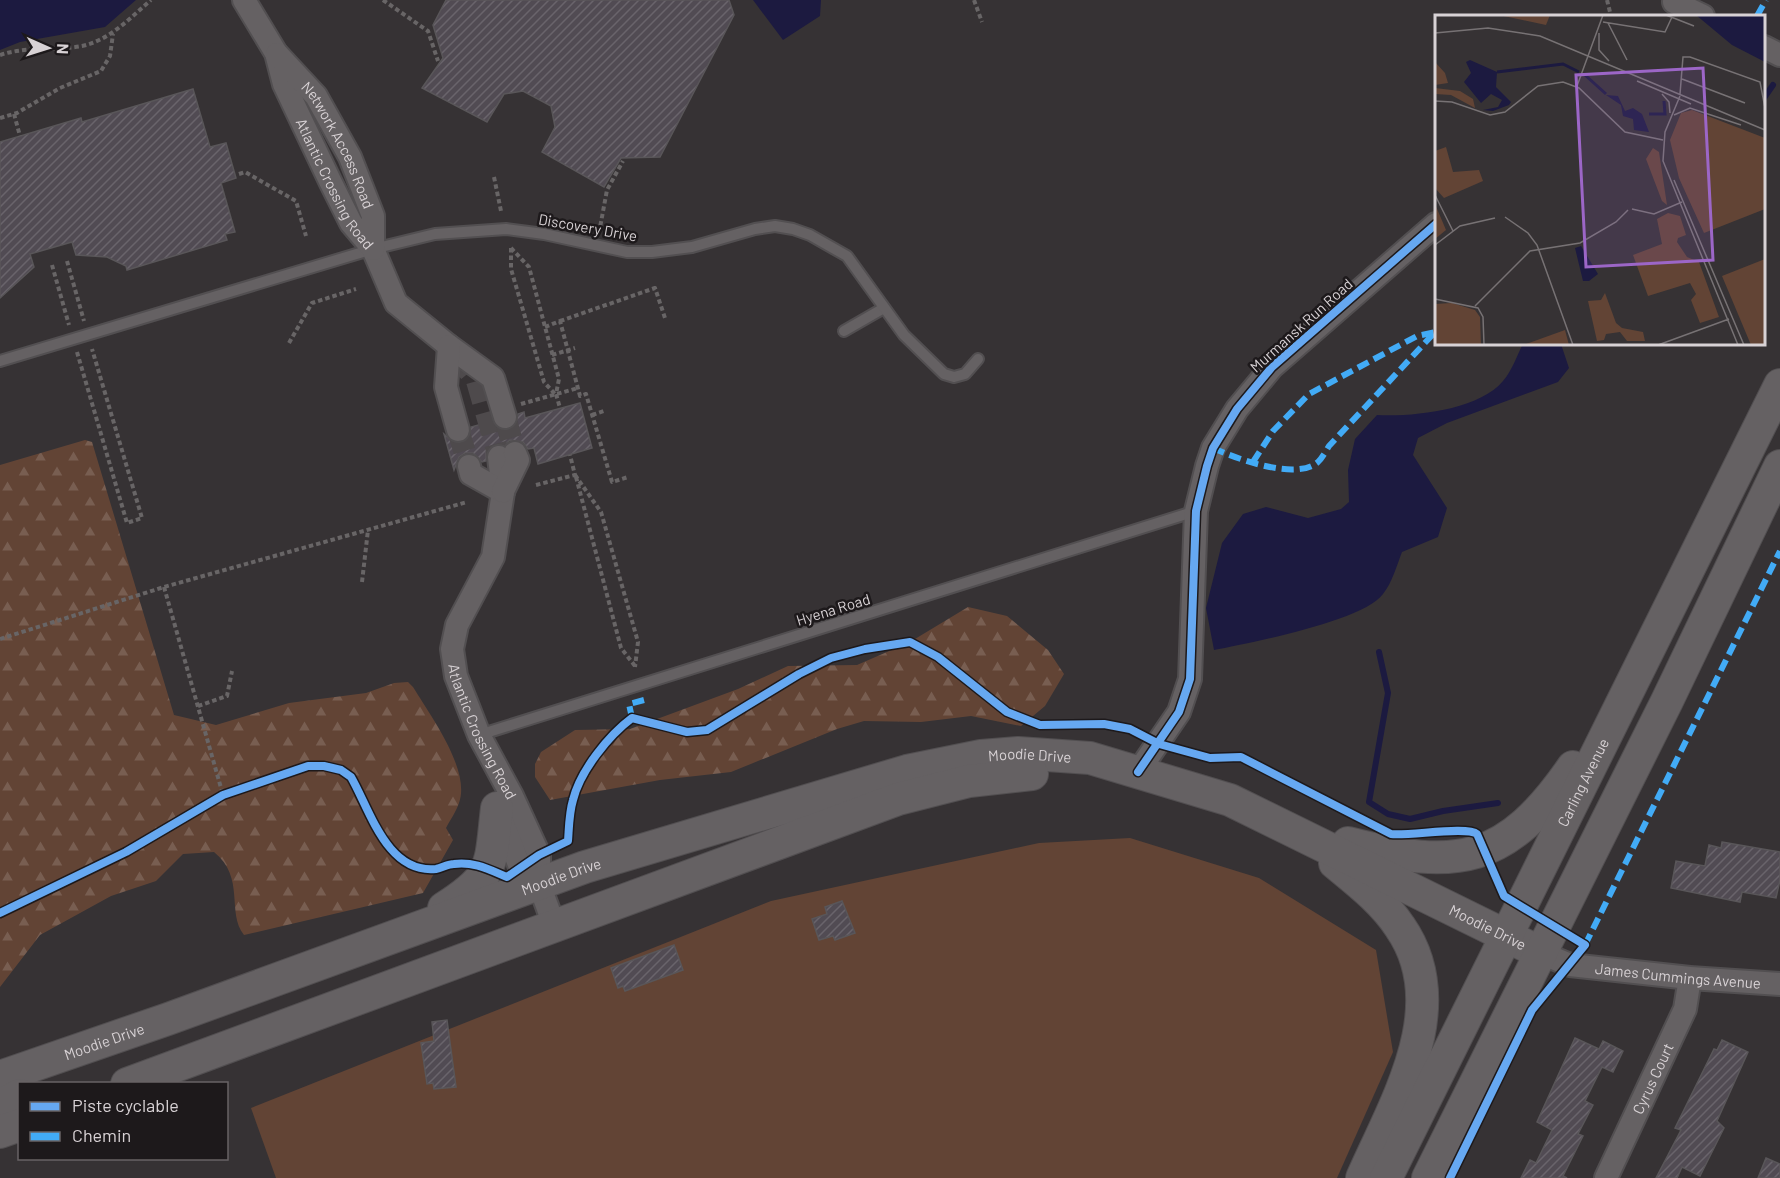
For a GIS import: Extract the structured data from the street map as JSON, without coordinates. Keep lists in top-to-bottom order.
{
  "streets": {
    "main road": ["Moodie Drive", "Carling Avenue"],
    "street": [
      "Atlantic Crossing Road",
      "Murmansk Run Road",
      "James Cummings Avenue",
      "Cyrus Court"
    ],
    "lane": ["Discovery Drive", "Hyena Road"]
  },
  "crossings": [
    ["Atlantic Crossing Road", "Discovery Drive"],
    ["Atlantic Crossing Road", "Hyena Road"],
    ["Atlantic Crossing Road", "Moodie Drive"],
    ["Murmansk Run Road", "Hyena Road"],
    ["Murmansk Run Road", "Moodie Drive"],
    ["Moodie Drive", "Carling Avenue"],
    ["Moodie Drive", "James Cummings Avenue"],
    ["James Cummings Avenue", "Cyrus Court"]
  ],
  "legend": ["Piste cyclable", "Chemin"],
  "north": "right"
}
